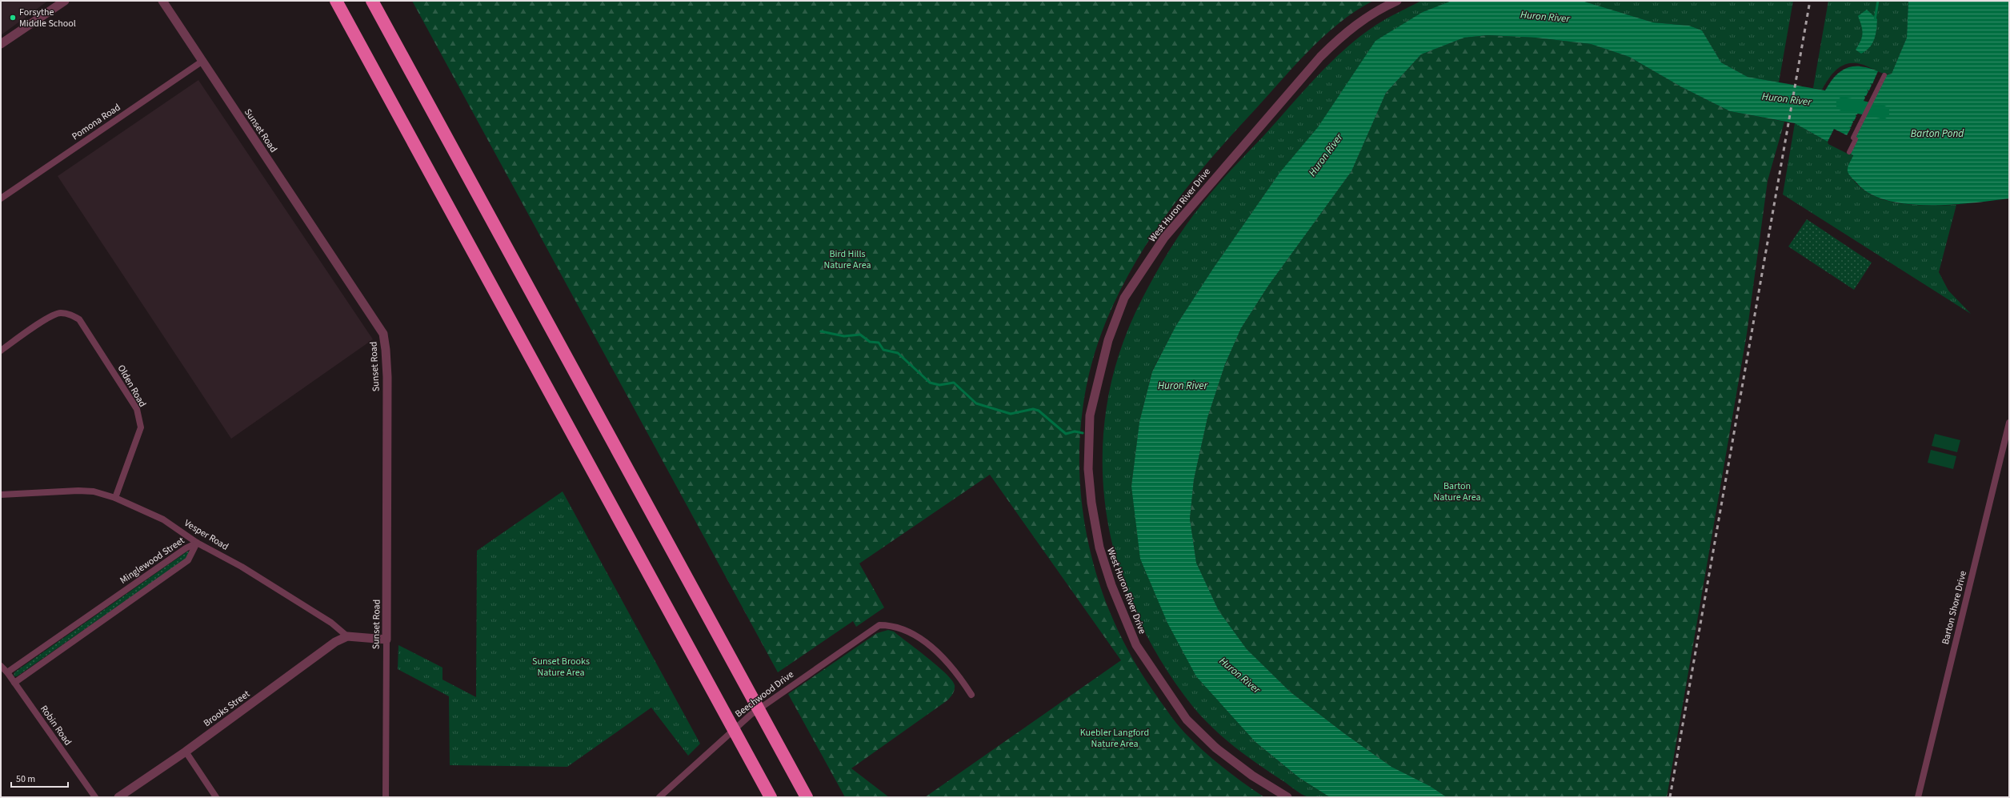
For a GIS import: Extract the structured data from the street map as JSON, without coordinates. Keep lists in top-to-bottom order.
{
  "streets": {
    "street": [
      "Pomona Road",
      "Sunset Road",
      "West Huron River Drive",
      "Olden Road",
      "Vesper Road",
      "Minglewood Street",
      "Barton Shore Drive",
      "Beechwood Drive",
      "Brooks Street",
      "Robin Road"
    ]
  },
  "crossings": [
    ["Pomona Road", "Sunset Road"],
    ["Olden Road", "Vesper Road"],
    ["Vesper Road", "Minglewood Street"],
    ["Vesper Road", "Brooks Street"],
    ["Minglewood Street", "Robin Road"]
  ],
  "water": ["Huron River", "Barton Pond"],
  "parks": [
    "Bird Hills Nature Area",
    "Barton Nature Area",
    "Sunset Brooks Nature Area",
    "Kuebler Langford Nature Area"
  ],
  "places": ["Forsythe Middle School"],
  "scale_bar": "50 m"
}
